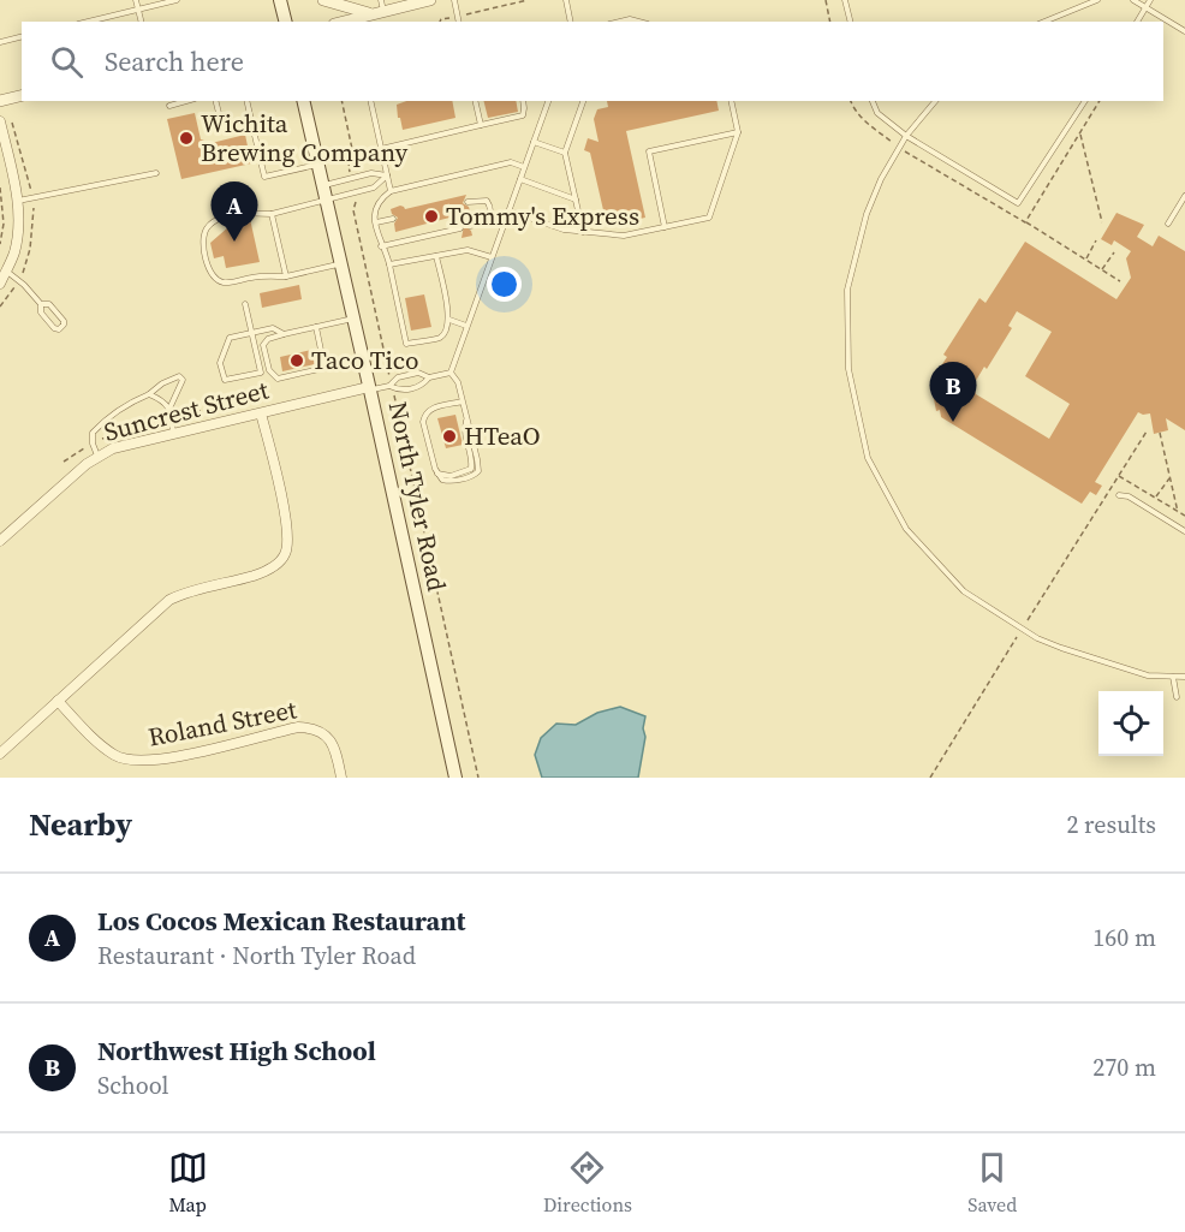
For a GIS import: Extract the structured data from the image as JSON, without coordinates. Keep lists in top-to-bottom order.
{
  "streets": {
    "main road": ["North Tyler Road"],
    "street": ["Suncrest Street", "Roland Street"]
  },
  "crossings": [
    ["Suncrest Street", "North Tyler Road"]
  ],
  "places": [
    "Wichita Brewing Company",
    "Tommy's Express",
    "Taco Tico",
    "HTeaO"
  ],
  "page": {
    "search": "Search here",
    "pins": ["A", "B"],
    "heading": ["Nearby", "2 results"],
    "list": [
      {
        "mark": "A",
        "name": "Los Cocos Mexican Restaurant",
        "note": "Restaurant · North Tyler Road",
        "value": "160 m"
      },
      {
        "mark": "B",
        "name": "Northwest High School",
        "note": "School",
        "value": "270 m"
      }
    ],
    "nav": ["Map", "Directions", "Saved"]
  }
}
